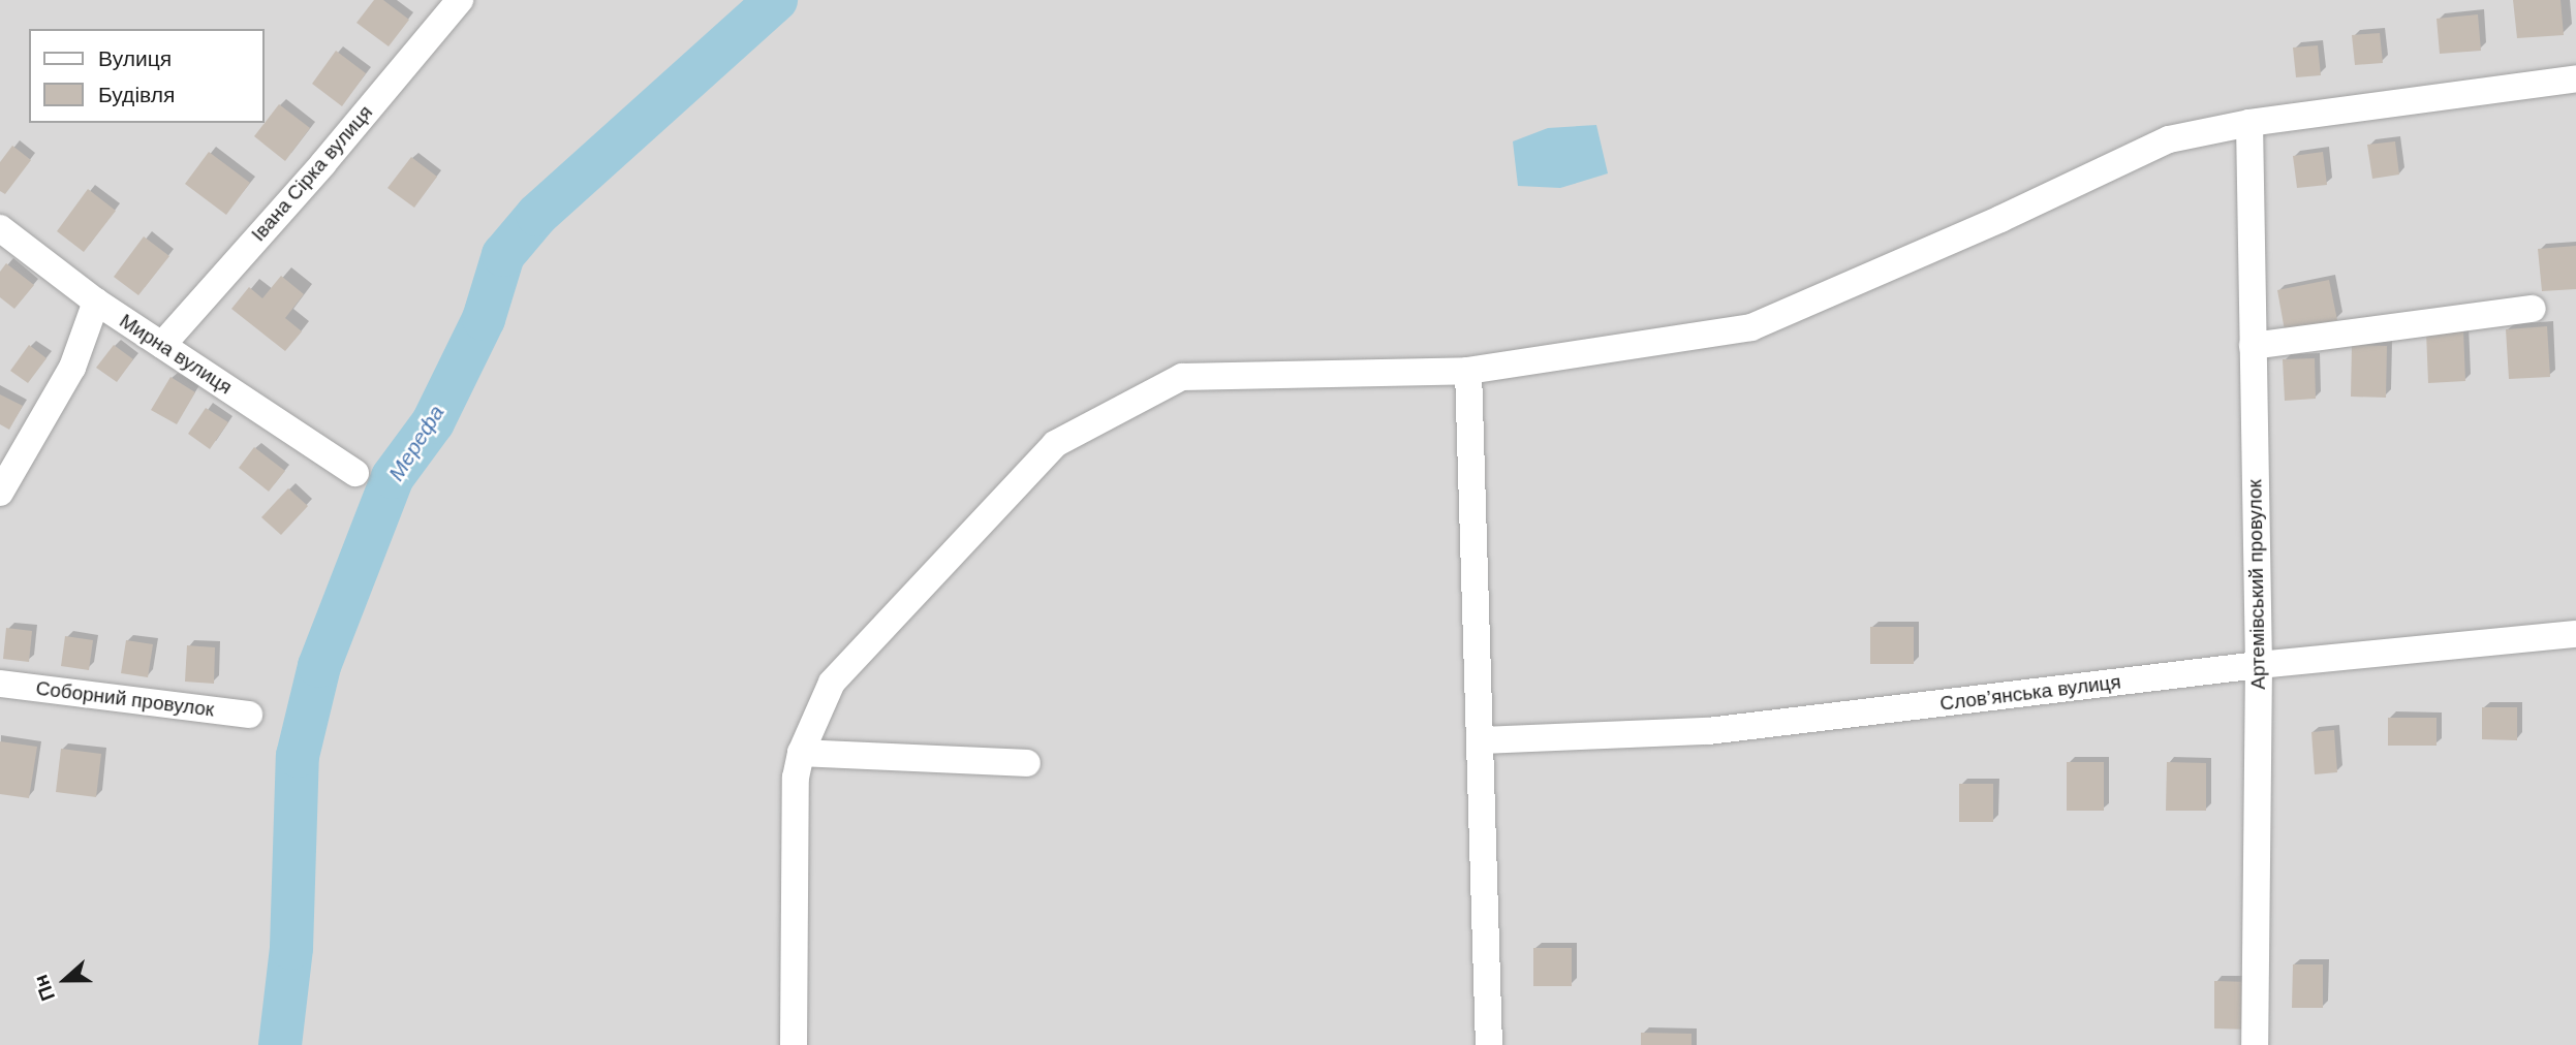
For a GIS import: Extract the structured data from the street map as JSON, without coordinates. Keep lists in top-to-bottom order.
{
  "streets": {
    "street": [
      "Івана Сірка вулиця",
      "Мирна вулиця",
      "Артемівський провулок",
      "Слов’янська вулиця",
      "Соборний провулок"
    ]
  },
  "crossings": [
    ["Івана Сірка вулиця", "Мирна вулиця"],
    ["Артемівський провулок", "Слов’янська вулиця"]
  ],
  "water": ["Мерефа"],
  "legend": ["Вулиця", "Будівля"],
  "north": "left"
}
